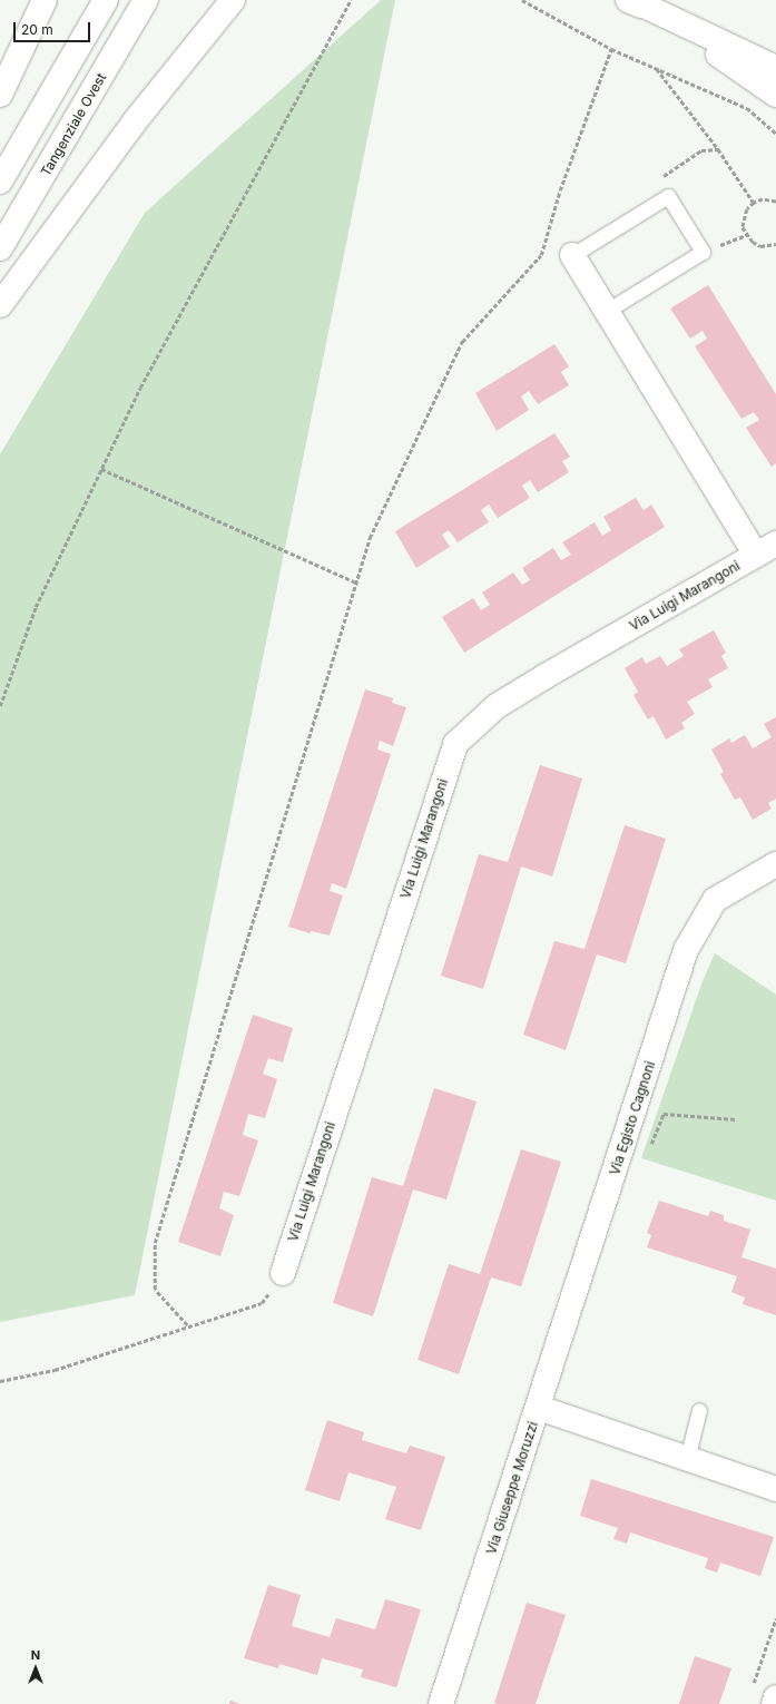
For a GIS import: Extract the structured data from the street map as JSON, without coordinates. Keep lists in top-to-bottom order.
{
  "streets": {
    "main road": [
      "Tangenziale Ovest",
      "Via Luigi Marangoni",
      "Via Egisto Cagnoni",
      "Via Giuseppe Moruzzi"
    ]
  },
  "crossings": [
    ["Via Egisto Cagnoni", "Via Giuseppe Moruzzi"]
  ],
  "scale_bar": "20 m",
  "north": "top"
}
